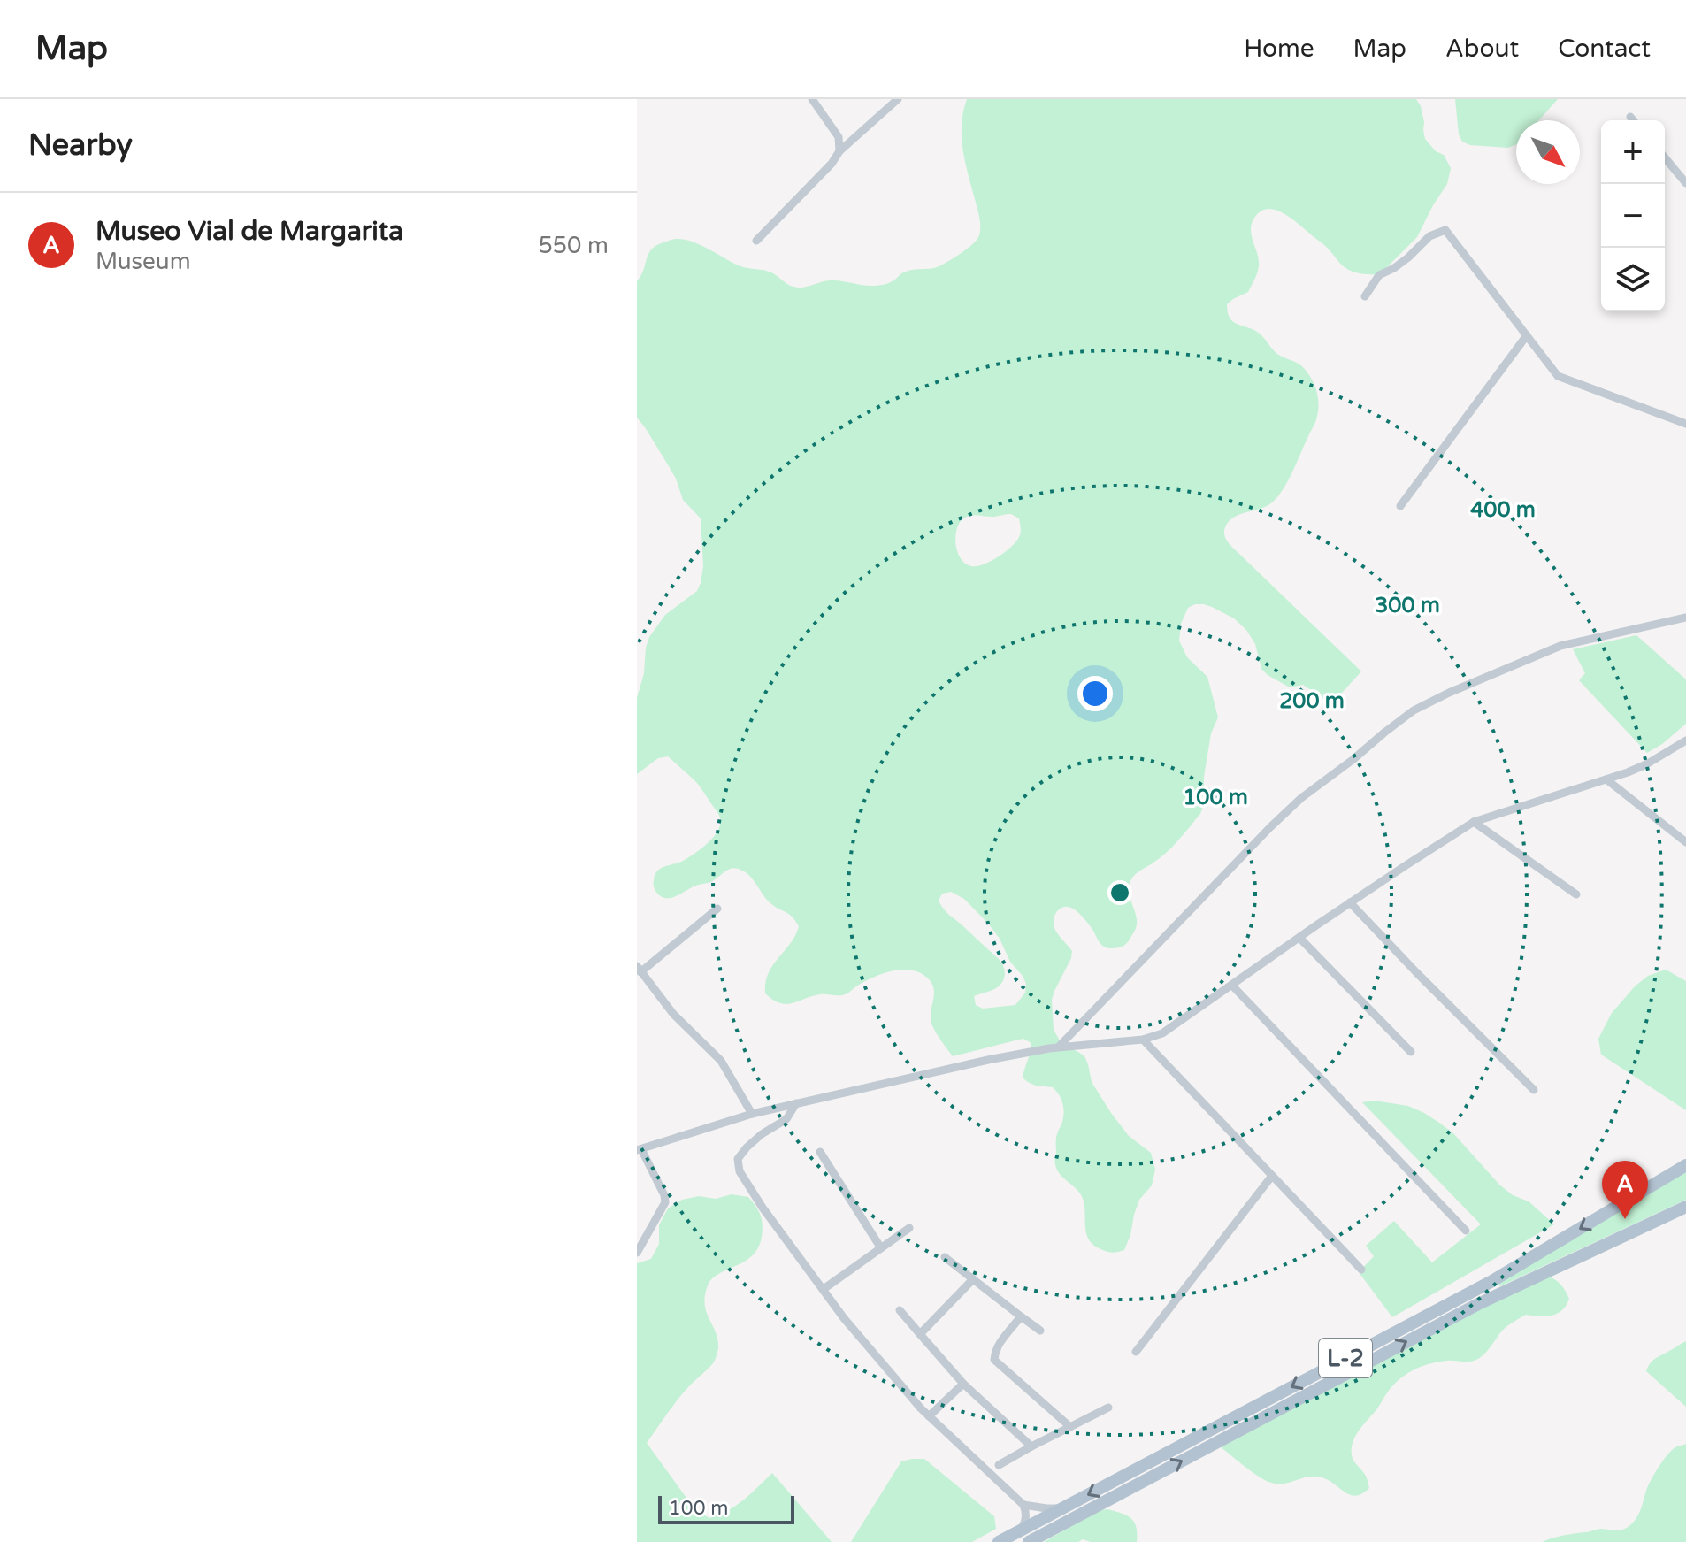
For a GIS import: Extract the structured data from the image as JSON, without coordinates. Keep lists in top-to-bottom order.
{
  "streets": {
    "main road": ["L-2"]
  },
  "scale_bar": "100 m",
  "north": "bottom right",
  "page": {
    "header": "Map",
    "nav": [
      "Home",
      "Map",
      "About",
      "Contact"
    ],
    "heading": "Nearby",
    "map_buttons": ["+", "−"],
    "list": [
      {
        "mark": "A",
        "name": "Museo Vial de Margarita",
        "note": "Museum",
        "value": "550 m"
      }
    ],
    "pins": "A",
    "scale": "100 m"
  },
  "rings": [
    "400 m",
    "300 m",
    "200 m",
    "100 m"
  ]
}
